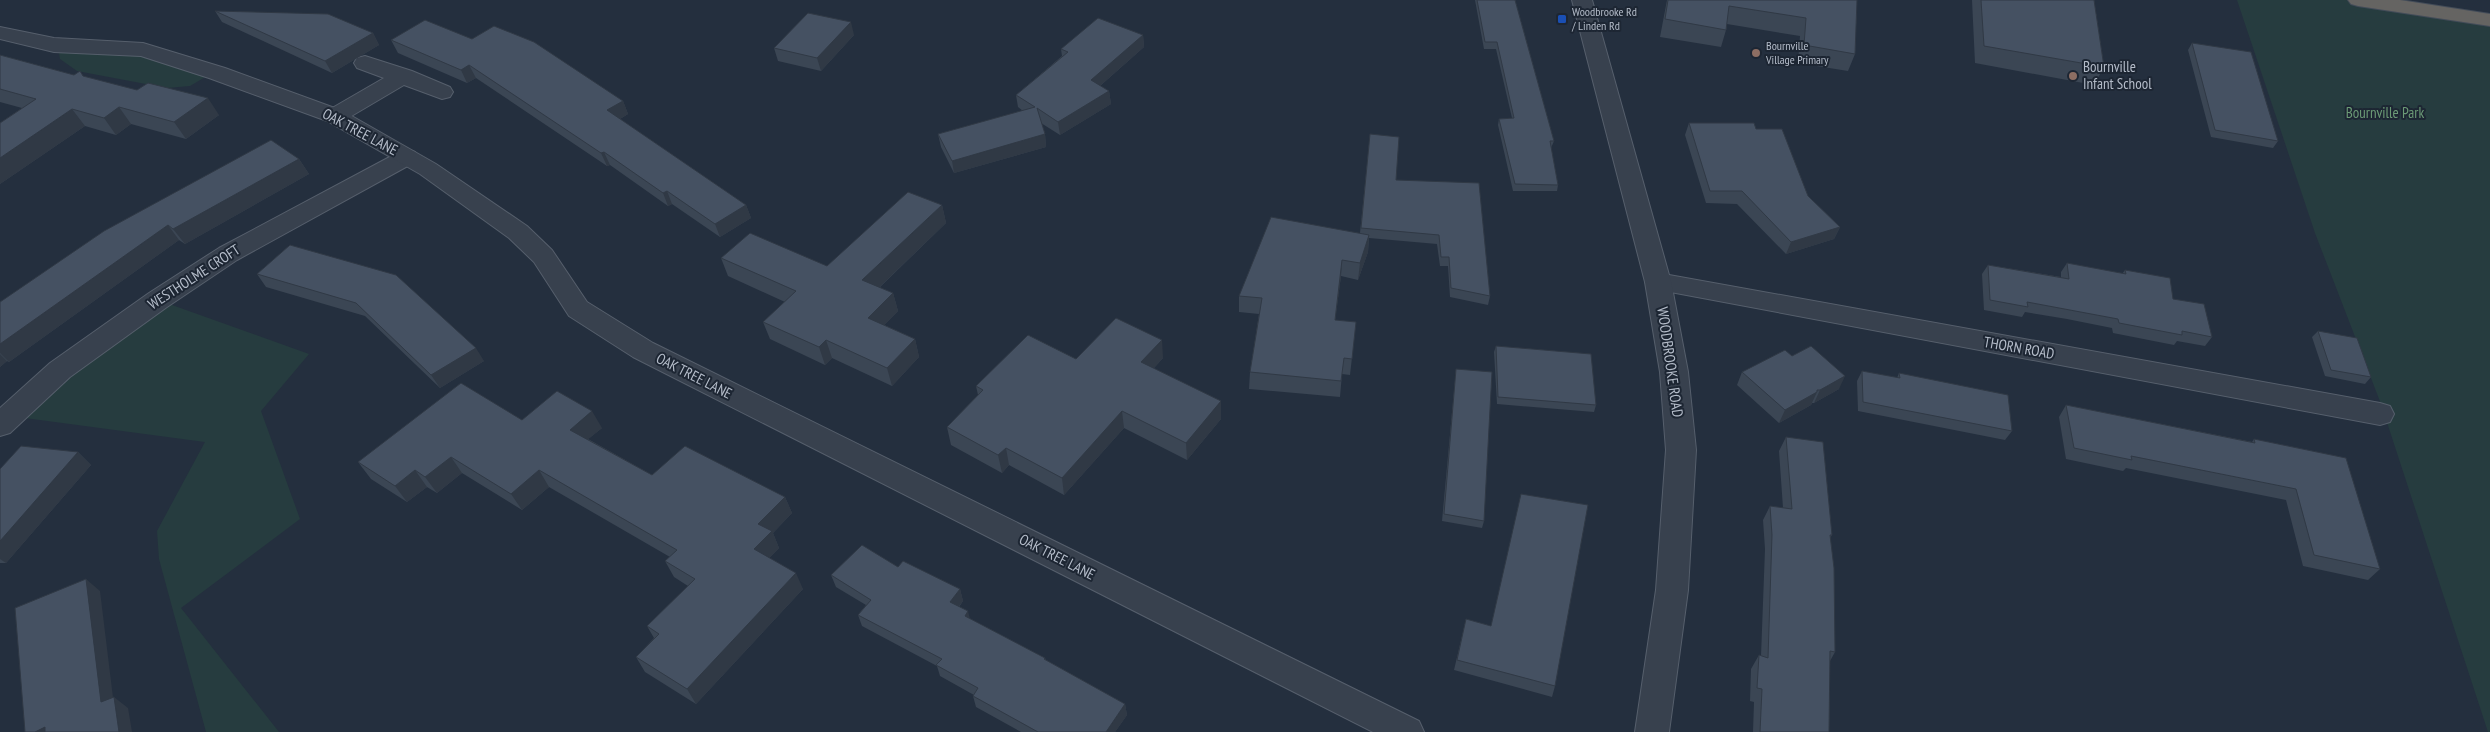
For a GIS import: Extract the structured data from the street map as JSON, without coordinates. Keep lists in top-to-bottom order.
{
  "streets": {
    "street": [
      "OAK TREE LANE",
      "WESTHOLME CROFT",
      "THORN ROAD",
      "WOODBROOKE ROAD"
    ]
  },
  "crossings": [
    ["OAK TREE LANE", "WESTHOLME CROFT"],
    ["THORN ROAD", "WOODBROOKE ROAD"]
  ],
  "parks": ["Bournville Park"],
  "places": {
    "transit": ["Woodbrooke Rd / Linden Rd"],
    "other": ["Bournville Village Primary", "Bournville Infant School"]
  }
}
